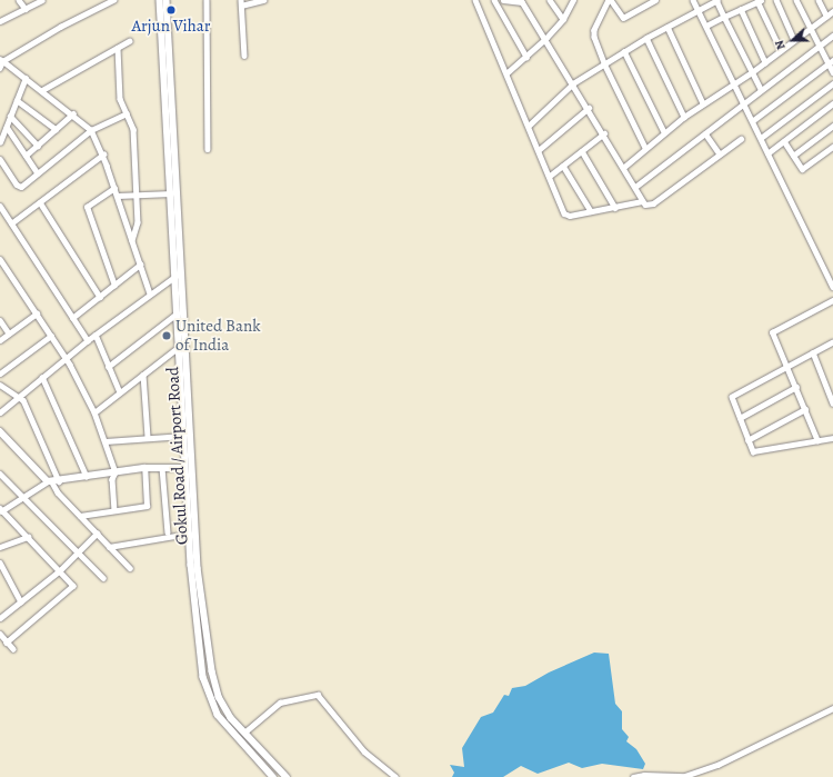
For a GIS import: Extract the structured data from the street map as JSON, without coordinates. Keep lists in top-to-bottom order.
{
  "streets": {
    "main road": ["Gokul Road / Airport Road"]
  },
  "places": ["Arjun Vihar", "United Bank of India"],
  "north": "left"
}
